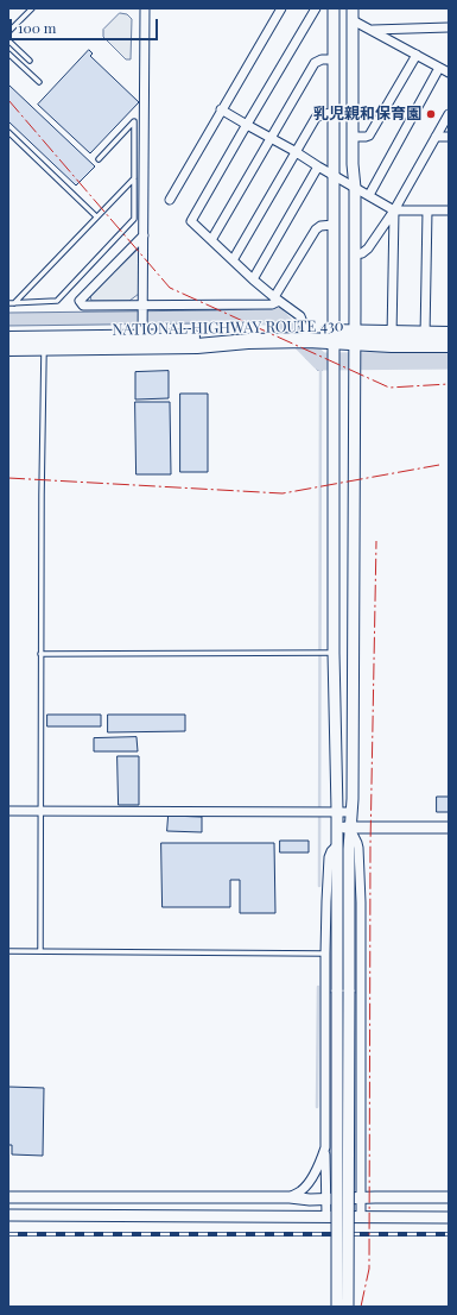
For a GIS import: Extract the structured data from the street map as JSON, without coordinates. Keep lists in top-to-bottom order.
{
  "streets": {
    "highway": ["NATIONAL HIGHWAY ROUTE 430"]
  },
  "places": ["乳児親和保育園"],
  "scale_bar": "100 m"
}
